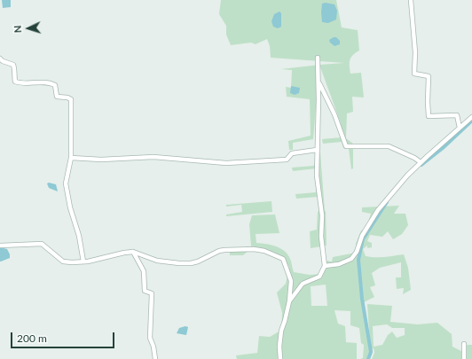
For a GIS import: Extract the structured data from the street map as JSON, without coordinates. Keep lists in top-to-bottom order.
{
  "scale_bar": "200 m",
  "north": "left"
}
